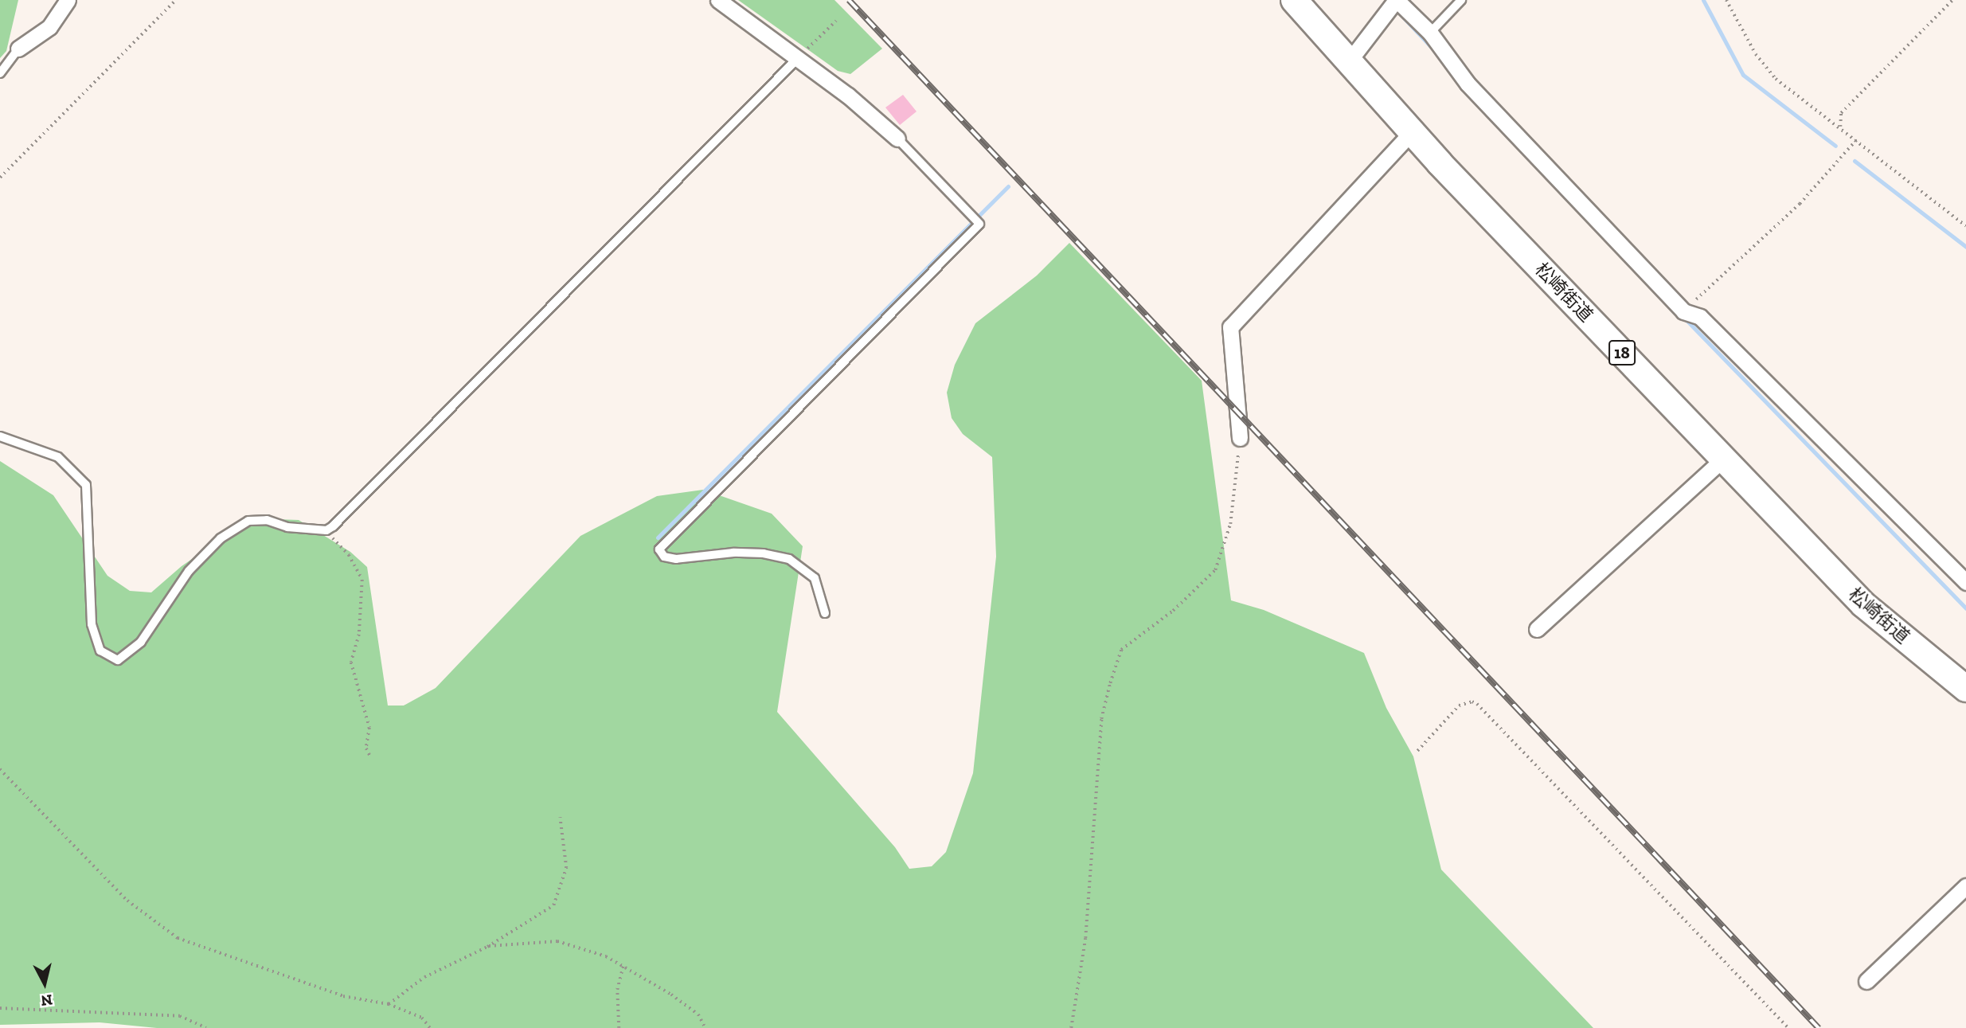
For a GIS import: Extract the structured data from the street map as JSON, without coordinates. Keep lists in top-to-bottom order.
{
  "streets": {
    "main road": ["松崎街道", "18"]
  },
  "north": "bottom"
}
